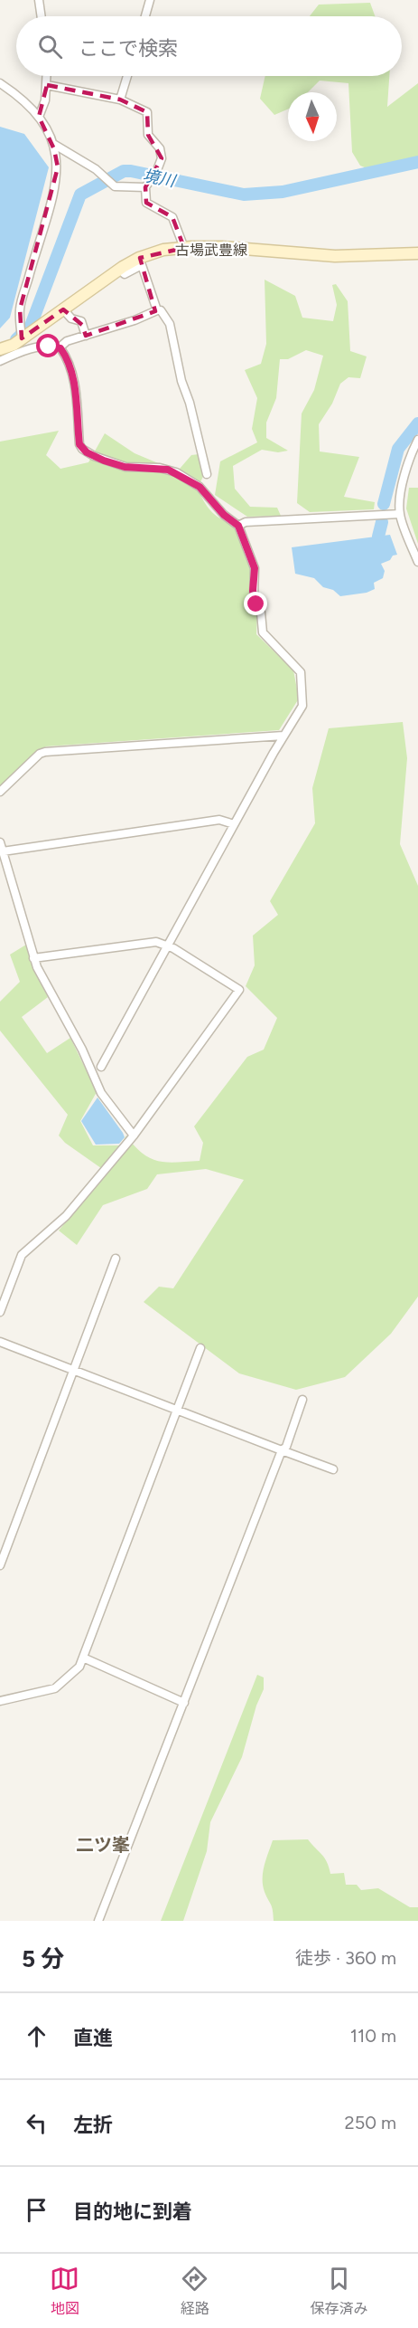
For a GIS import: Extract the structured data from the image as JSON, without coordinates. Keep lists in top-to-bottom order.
{
  "streets": {
    "main road": ["古場武豊線"]
  },
  "districts": ["二ツ峯"],
  "water": ["境川"],
  "north": "bottom",
  "page": {
    "search": "ここで検索",
    "heading": ["5 分", "徒歩 · 360 m"],
    "list": [
      ["直進", "110 m"],
      ["左折", "250 m"],
      "目的地に到着"
    ],
    "nav": ["地図", "経路", "保存済み"]
  }
}
